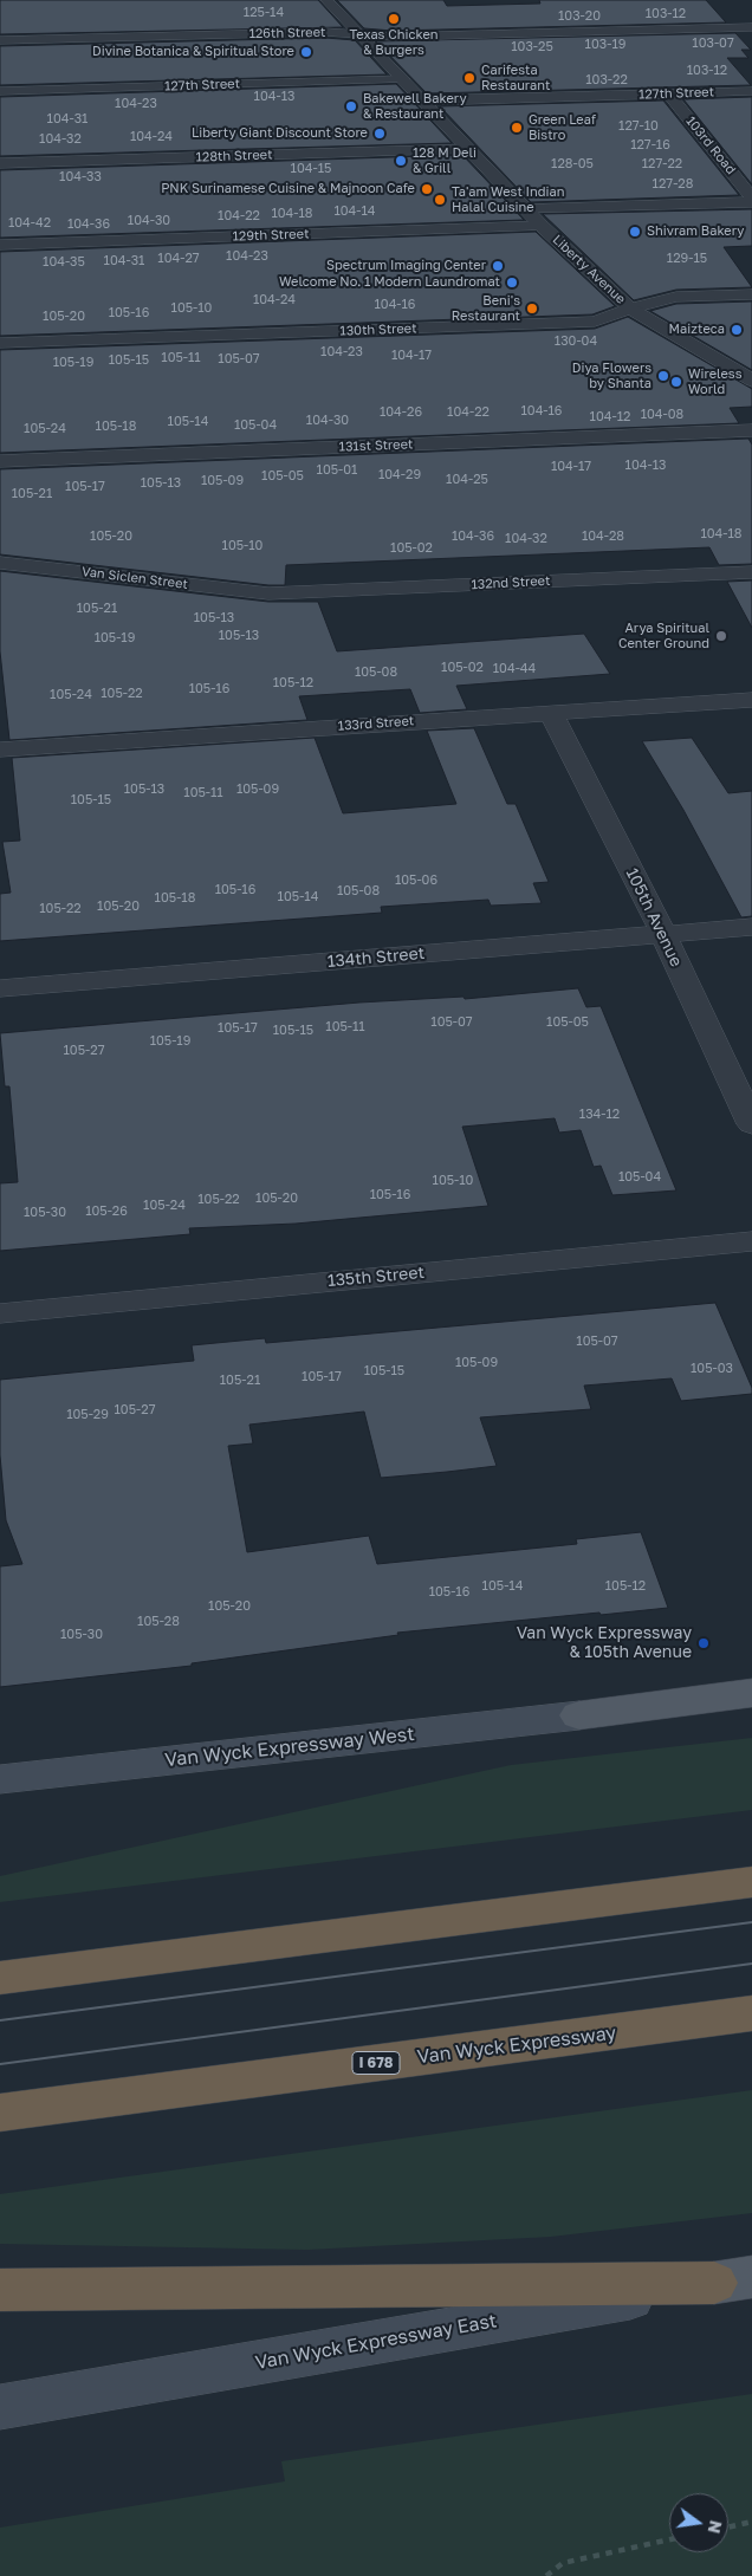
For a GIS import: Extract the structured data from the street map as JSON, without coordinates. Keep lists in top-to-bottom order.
{
  "streets": {
    "highway": ["Van Wyck Expressway", "I 678"],
    "main road": ["Van Wyck Expressway West", "Van Wyck Expressway East"],
    "street": [
      "126th Street",
      "127th Street",
      "103rd Road",
      "128th Street",
      "129th Street",
      "Liberty Avenue",
      "130th Street",
      "131st Street",
      "Van Siclen Street",
      "132nd Street",
      "133rd Street",
      "105th Avenue",
      "134th Street",
      "135th Street"
    ]
  },
  "crossings": [
    ["126th Street", "Liberty Avenue"],
    ["127th Street", "103rd Road"],
    ["127th Street", "Liberty Avenue"],
    ["128th Street", "Liberty Avenue"],
    ["129th Street", "Liberty Avenue"],
    ["Liberty Avenue", "130th Street"],
    ["Van Siclen Street", "132nd Street"],
    ["133rd Street", "105th Avenue"],
    ["105th Avenue", "134th Street"]
  ],
  "places": [
    "Texas Chicken & Burgers",
    "Divine Botanica & Spiritual Store",
    "Carifesta Restaurant",
    "Bakewell Bakery & Restaurant",
    "Green Leaf Bistro",
    "Liberty Giant Discount Store",
    "128 M Deli & Grill",
    "PNK Surinamese Cuisine & Majnoon Cafe",
    "Ta'am West Indian Halal Cuisine",
    "Shivram Bakery",
    "Spectrum Imaging Center",
    "Welcome No. 1 Modern Laundromat",
    "Beni's Restaurant",
    "Maizteca",
    "Diya Flowers by Shanta",
    "Wireless World",
    "Arya Spiritual Center Ground",
    "Van Wyck Expressway & 105th Avenue"
  ],
  "house_numbers": [
    "125-14",
    "103-12",
    "103-20",
    "103-07",
    "103-19",
    "103-25",
    "103-12",
    "103-22",
    "104-13",
    "104-23",
    "104-31",
    "127-10",
    "104-24",
    "104-32",
    "127-16",
    "128-05",
    "127-22",
    "104-15",
    "104-33",
    "127-28",
    "104-14",
    "104-18",
    "104-22",
    "104-30",
    "104-42",
    "104-36",
    "104-23",
    "104-27",
    "129-15",
    "104-31",
    "104-35",
    "104-24",
    "104-16",
    "105-10",
    "105-16",
    "105-20",
    "130-04",
    "104-23",
    "104-17",
    "105-11",
    "105-07",
    "105-15",
    "105-19",
    "104-16",
    "104-26",
    "104-22",
    "104-08",
    "104-12",
    "104-30",
    "105-14",
    "105-04",
    "105-18",
    "105-24",
    "104-13",
    "104-17",
    "105-01",
    "104-29",
    "105-05",
    "104-25",
    "105-09",
    "105-13",
    "105-17",
    "105-21",
    "104-18",
    "105-20",
    "104-36",
    "104-28",
    "104-32",
    "105-10",
    "105-02",
    "105-21",
    "105-13",
    "105-13",
    "105-19",
    "105-02",
    "104-44",
    "105-08",
    "105-12",
    "105-16",
    "105-22",
    "105-24",
    "105-13",
    "105-09",
    "105-11",
    "105-15",
    "105-06",
    "105-16",
    "105-08",
    "105-14",
    "105-18",
    "105-20",
    "105-22",
    "105-07",
    "105-05",
    "105-11",
    "105-17",
    "105-15",
    "105-19",
    "105-27",
    "134-12",
    "105-04",
    "105-10",
    "105-16",
    "105-20",
    "105-22",
    "105-24",
    "105-26",
    "105-30",
    "105-07",
    "105-09",
    "105-03",
    "105-15",
    "105-17",
    "105-21",
    "105-27",
    "105-29",
    "105-14",
    "105-12",
    "105-16",
    "105-20",
    "105-28",
    "105-30"
  ],
  "north": "right"
}
